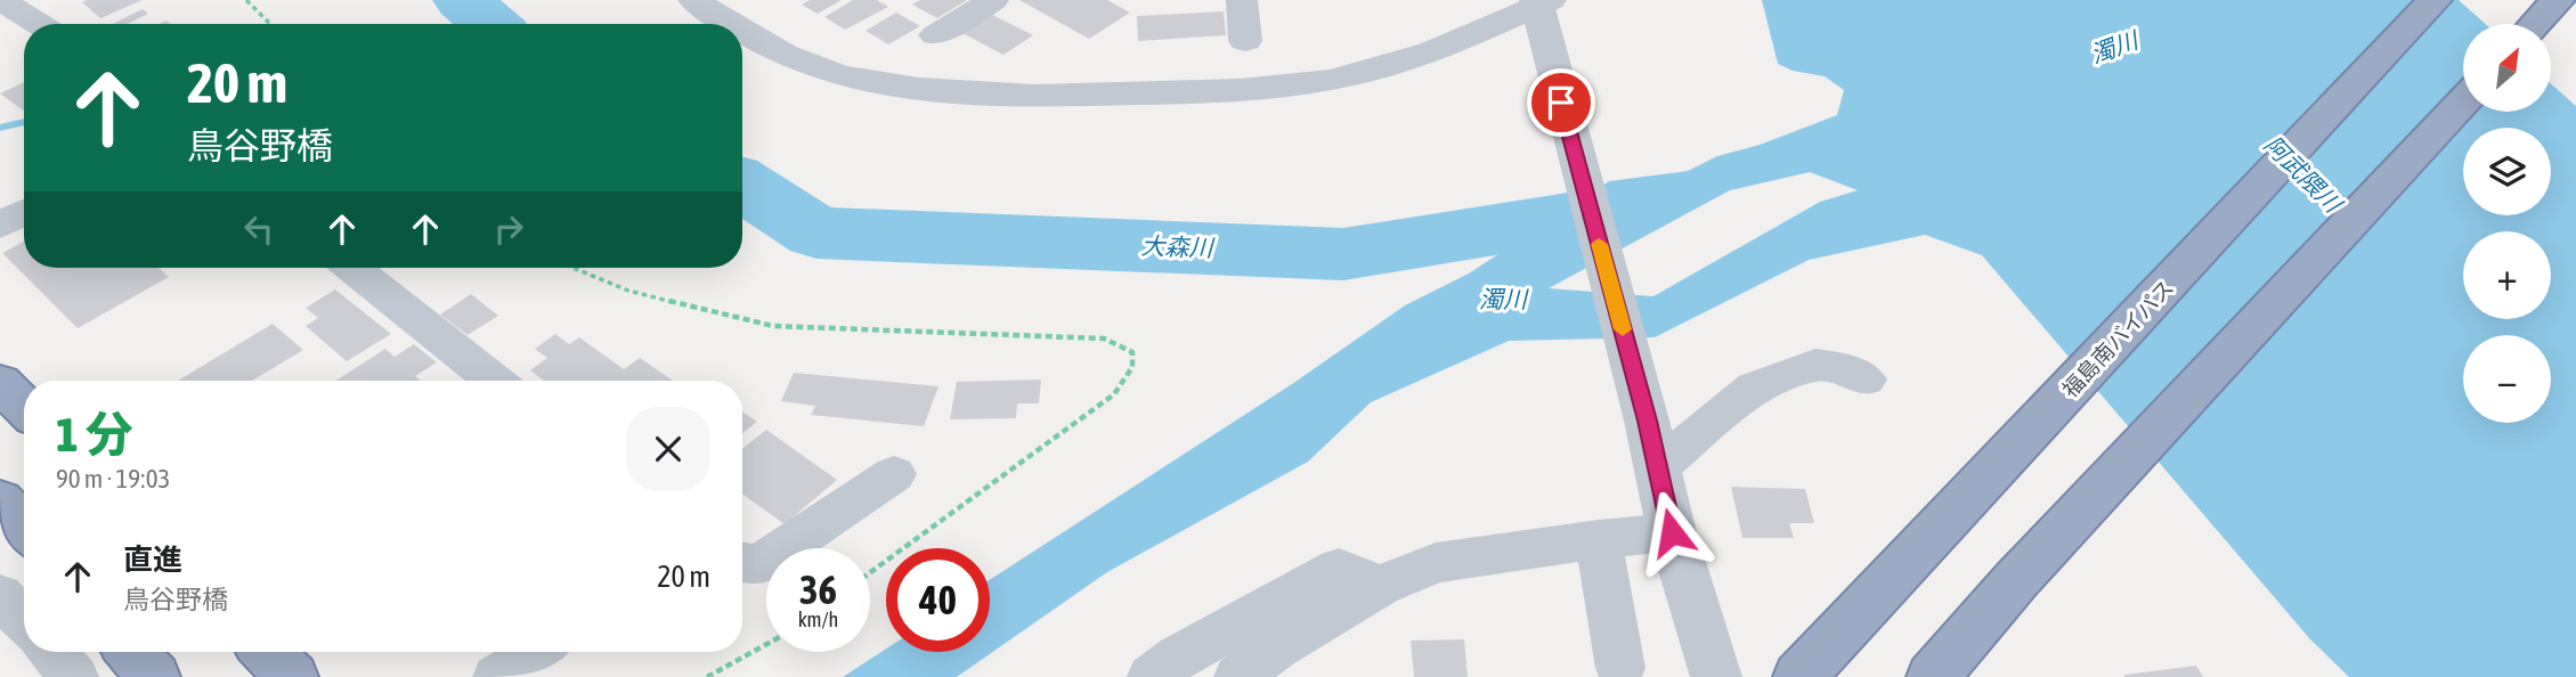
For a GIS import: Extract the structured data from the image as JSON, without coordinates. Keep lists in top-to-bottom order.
{
  "streets": {
    "highway": ["福島南バイパス"]
  },
  "water": ["濁川", "阿武隈川", "大森川"],
  "north": "top right",
  "page": {
    "map_buttons": ["+", "−"],
    "turn": ["20 m", "鳥谷野橋"],
    "heading": ["1 分", "90 m · 19:03"],
    "list": [
      {
        "name": "直進",
        "note": "鳥谷野橋",
        "value": "20 m"
      }
    ],
    "speed": "36 km/h",
    "limit": "40"
  }
}
